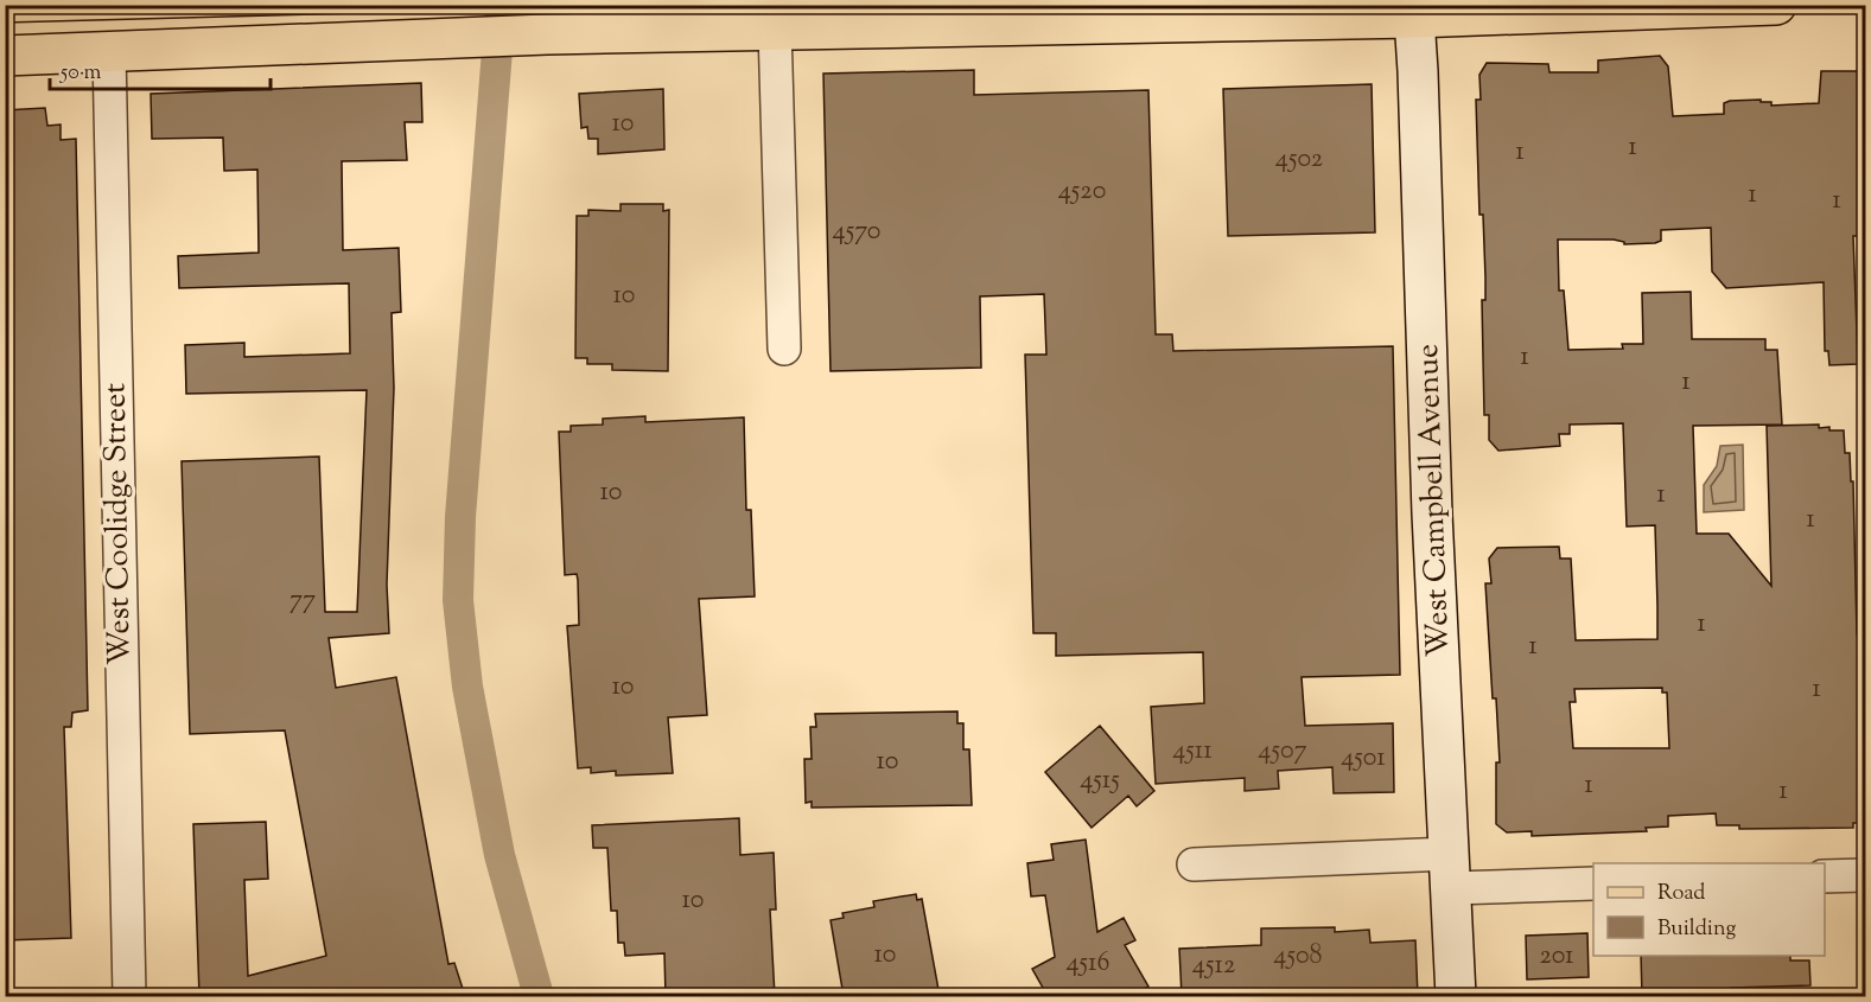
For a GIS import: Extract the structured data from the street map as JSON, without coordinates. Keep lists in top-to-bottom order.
{
  "streets": {
    "street": ["West Campbell Avenue", "West Coolidge Street"]
  },
  "house_numbers": [
    "10",
    "1",
    "1",
    "4502",
    "4520",
    "1",
    "1",
    "4570",
    "10",
    "1",
    "1",
    "10",
    "1",
    "1",
    "77",
    "1",
    "1",
    "10",
    "1",
    "4511",
    "4507",
    "4501",
    "10",
    "4515",
    "1",
    "1",
    "10",
    "10",
    "4508",
    "201",
    "4516",
    "4512"
  ],
  "legend": ["Road", "Building"],
  "scale_bar": "50 m"
}
